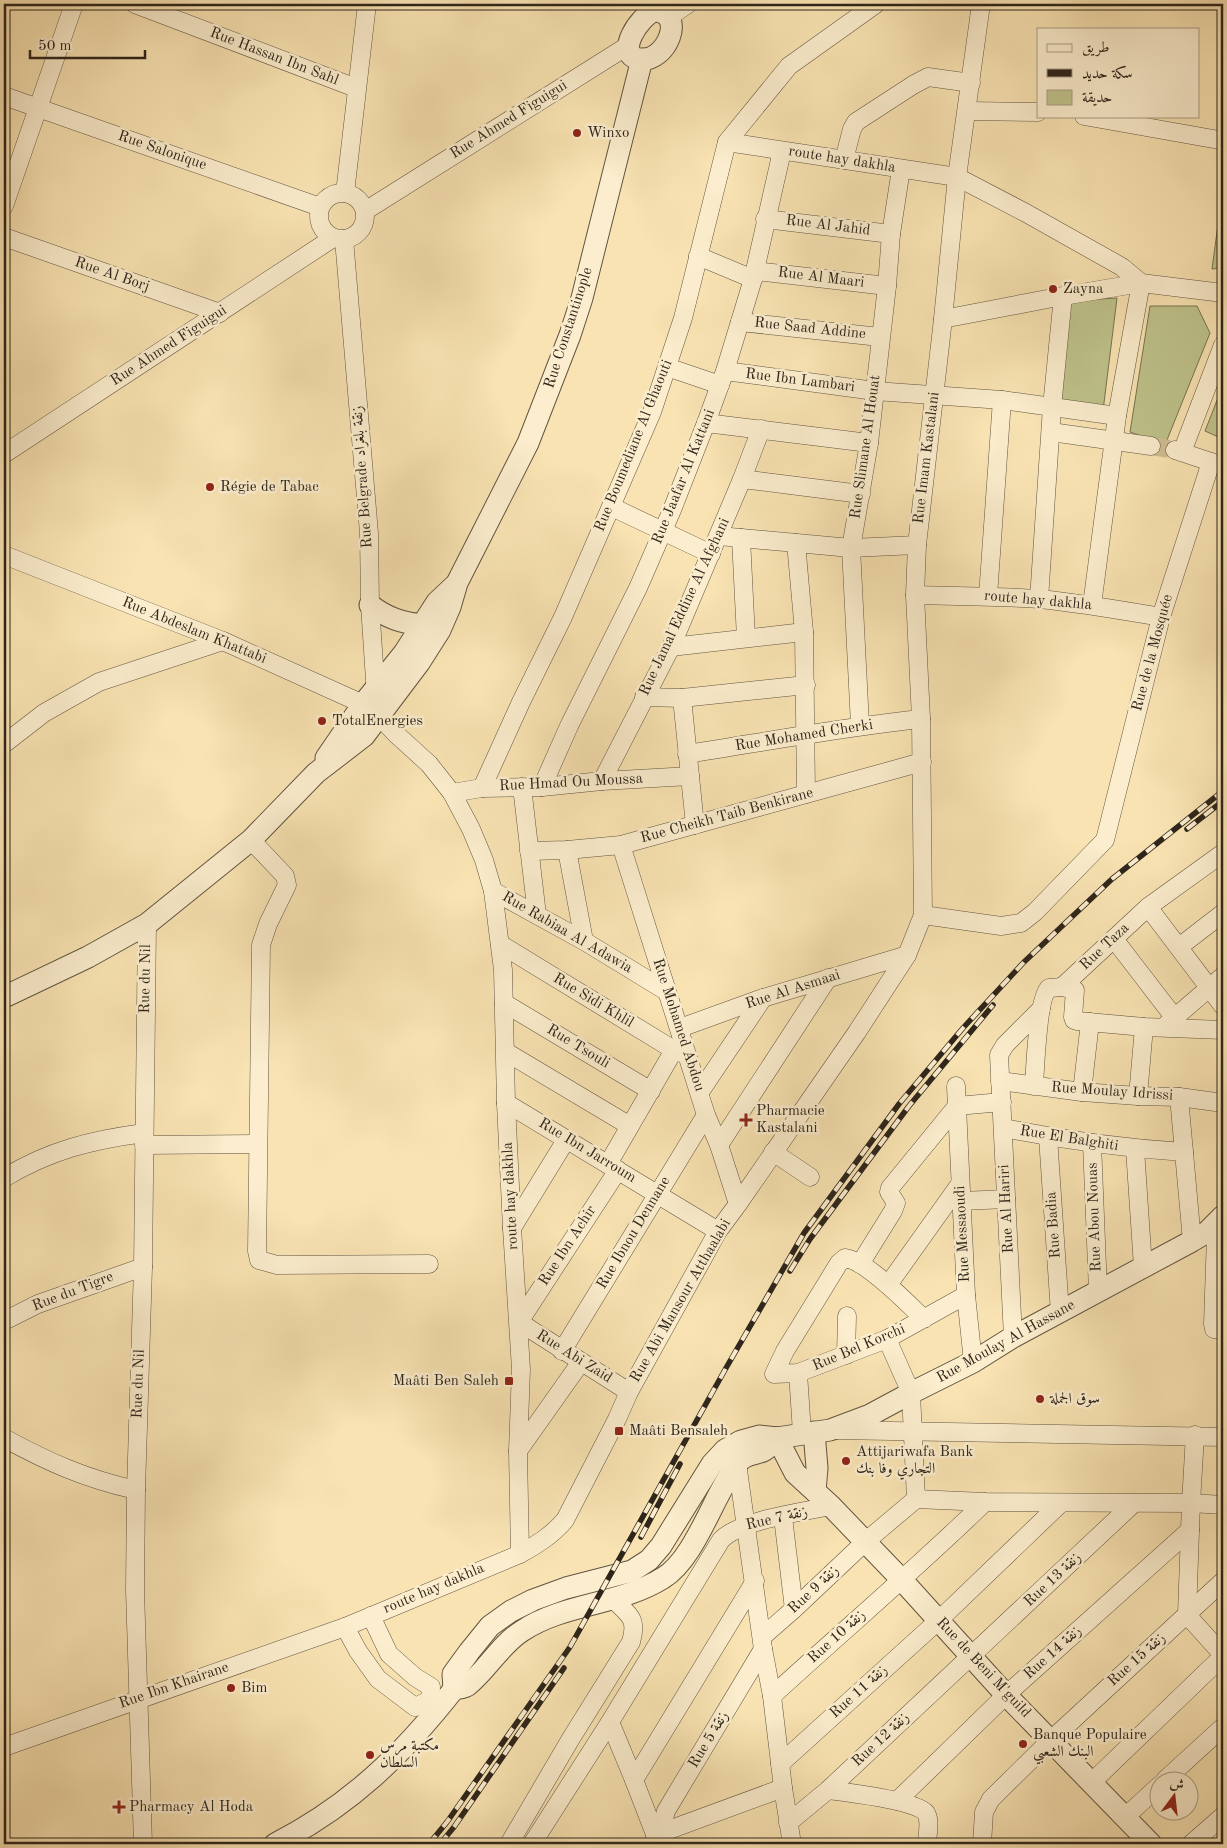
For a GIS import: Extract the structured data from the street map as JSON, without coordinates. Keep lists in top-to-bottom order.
{
  "streets": {
    "street": [
      "Rue Hassan Ibn Sahl",
      "Rue Ahmed Figuigui",
      "Rue Salonique",
      "route hay dakhla",
      "Rue Al Jahid",
      "Rue Al Borj",
      "Rue Al Maari",
      "Rue Constantinople",
      "Rue Saad Addine",
      "Rue Ibn Lambari",
      "Rue Boumediane Al Ghaouti",
      "Rue Slimane Al Houat",
      "Rue Imam Kastalani",
      "Rue Belgrade زنقة بلغراد",
      "Rue Jaafar Al Kattani",
      "Rue Jamal Eddine Al Afghani",
      "Rue Abdeslam Khattabi",
      "Rue de la Mosquée",
      "Rue Mohamed Cherki",
      "Rue Hmad Ou Moussa",
      "Rue Cheikh Taib Benkirane",
      "Rue Rabiaa Al Adawia",
      "Rue Taza",
      "Rue du Nil",
      "Rue Al Asmaai",
      "Rue Sidi Khlil",
      "Rue Mohamed Abdou",
      "Rue Tsouli",
      "Rue Moulay Idrissi",
      "Rue El Balghiti",
      "Rue Ibn Jarroum",
      "Rue Al Hariri",
      "Rue Abou Nouas",
      "Rue Badia",
      "Rue Ibnou Dennane",
      "Rue Messaoudi",
      "Rue Ibn Achir",
      "Rue du Tigre",
      "Rue Abi Mansour Atthaalabi",
      "Rue Moulay Al Hassane",
      "Rue Bel Korchi",
      "Rue Abi Zaid",
      "Rue 7 زنقة",
      "Rue 13 زنقة",
      "Rue 9 زنقة",
      "Rue 10 زنقة",
      "Rue 14 زنقة",
      "Rue 15 زنقة",
      "Rue de Beni M'guild",
      "Rue Ibn Khairane",
      "Rue 11 زنقة",
      "Rue 5 زنقة",
      "Rue 12 زنقة"
    ]
  },
  "crossings": [
    ["Rue Ahmed Figuigui", "Rue Salonique"],
    ["Rue Ahmed Figuigui", "Rue Al Borj"],
    ["Rue Ahmed Figuigui", "Rue Constantinople"],
    ["Rue Ahmed Figuigui", "Rue Belgrade زنقة بلغراد"],
    ["Rue Salonique", "Rue Belgrade زنقة بلغراد"],
    ["route hay dakhla", "Rue Constantinople"],
    ["route hay dakhla", "Rue Boumediane Al Ghaouti"],
    ["route hay dakhla", "Rue Slimane Al Houat"],
    ["route hay dakhla", "Rue Imam Kastalani"],
    ["route hay dakhla", "Rue Belgrade زنقة بلغراد"],
    ["route hay dakhla", "Rue Jaafar Al Kattani"],
    ["route hay dakhla", "Rue Abdeslam Khattabi"],
    ["route hay dakhla", "Rue de la Mosquée"],
    ["route hay dakhla", "Rue Hmad Ou Moussa"],
    ["route hay dakhla", "Rue Rabiaa Al Adawia"],
    ["route hay dakhla", "Rue Sidi Khlil"],
    ["route hay dakhla", "Rue Tsouli"],
    ["route hay dakhla", "Rue Ibn Jarroum"],
    ["route hay dakhla", "Rue Ibn Achir"],
    ["route hay dakhla", "Rue Abi Mansour Atthaalabi"],
    ["route hay dakhla", "Rue Abi Zaid"],
    ["Rue Al Jahid", "Rue Slimane Al Houat"],
    ["Rue Al Jahid", "Rue Jaafar Al Kattani"],
    ["Rue Al Maari", "Rue Boumediane Al Ghaouti"],
    ["Rue Al Maari", "Rue Slimane Al Houat"],
    ["Rue Al Maari", "Rue Jaafar Al Kattani"],
    ["Rue Constantinople", "Rue Belgrade زنقة بلغراد"],
    ["Rue Constantinople", "Rue Abdeslam Khattabi"],
    ["Rue Saad Addine", "Rue Slimane Al Houat"],
    ["Rue Saad Addine", "Rue Jaafar Al Kattani"],
    ["Rue Ibn Lambari", "Rue Boumediane Al Ghaouti"],
    ["Rue Ibn Lambari", "Rue Slimane Al Houat"],
    ["Rue Ibn Lambari", "Rue Imam Kastalani"],
    ["Rue Ibn Lambari", "Rue Jaafar Al Kattani"],
    ["Rue Boumediane Al Ghaouti", "Rue Hmad Ou Moussa"],
    ["Rue Slimane Al Houat", "Rue Mohamed Cherki"],
    ["Rue Imam Kastalani", "Rue de la Mosquée"],
    ["Rue Imam Kastalani", "Rue Mohamed Cherki"],
    ["Rue Imam Kastalani", "Rue Cheikh Taib Benkirane"],
    ["Rue Imam Kastalani", "Rue Abi Mansour Atthaalabi"],
    ["Rue Belgrade زنقة بلغراد", "Rue Abdeslam Khattabi"],
    ["Rue Jaafar Al Kattani", "Rue Hmad Ou Moussa"],
    ["Rue Jamal Eddine Al Afghani", "Rue Hmad Ou Moussa"],
    ["Rue de la Mosquée", "Rue Abi Mansour Atthaalabi"],
    ["Rue Cheikh Taib Benkirane", "Rue Mohamed Abdou"],
    ["Rue Rabiaa Al Adawia", "Rue Mohamed Abdou"],
    ["Rue du Nil", "Rue du Tigre"],
    ["Rue du Nil", "Rue Ibn Khairane"],
    ["Rue Al Asmaai", "Rue Mohamed Abdou"],
    ["Rue Al Asmaai", "Rue Abi Mansour Atthaalabi"],
    ["Rue Sidi Khlil", "Rue Mohamed Abdou"],
    ["Rue Sidi Khlil", "Rue Ibn Achir"],
    ["Rue Mohamed Abdou", "Rue Ibnou Dennane"],
    ["Rue Mohamed Abdou", "Rue Ibn Achir"],
    ["Rue Mohamed Abdou", "Rue Abi Mansour Atthaalabi"],
    ["Rue Tsouli", "Rue Ibn Achir"],
    ["Rue Moulay Idrissi", "Rue Al Hariri"],
    ["Rue El Balghiti", "Rue Al Hariri"],
    ["Rue El Balghiti", "Rue Abou Nouas"],
    ["Rue El Balghiti", "Rue Badia"],
    ["Rue Ibn Jarroum", "Rue Ibnou Dennane"],
    ["Rue Ibn Jarroum", "Rue Ibn Achir"],
    ["Rue Ibn Jarroum", "Rue Abi Mansour Atthaalabi"],
    ["Rue Al Hariri", "Rue Moulay Al Hassane"],
    ["Rue Abou Nouas", "Rue Moulay Al Hassane"],
    ["Rue Badia", "Rue Moulay Al Hassane"],
    ["Rue Ibnou Dennane", "Rue Abi Zaid"],
    ["Rue Messaoudi", "Rue Moulay Al Hassane"],
    ["Rue Messaoudi", "Rue Bel Korchi"],
    ["Rue Ibn Achir", "Rue Abi Zaid"],
    ["Rue Abi Mansour Atthaalabi", "Rue Abi Zaid"],
    ["Rue Moulay Al Hassane", "Rue de Beni M'guild"],
    ["Rue 7 زنقة", "Rue de Beni M'guild"],
    ["Rue 13 زنقة", "Rue de Beni M'guild"],
    ["Rue 13 زنقة", "Rue 12 زنقة"],
    ["Rue 9 زنقة", "Rue de Beni M'guild"],
    ["Rue 9 زنقة", "Rue 5 زنقة"],
    ["Rue 10 زنقة", "Rue de Beni M'guild"],
    ["Rue 14 زنقة", "Rue de Beni M'guild"],
    ["Rue 15 زنقة", "Rue de Beni M'guild"],
    ["Rue de Beni M'guild", "Rue 11 زنقة"],
    ["Rue de Beni M'guild", "Rue 12 زنقة"]
  ],
  "places": {
    "other": [
      "Winxo",
      "Zayna",
      "Régie de Tabac",
      "TotalEnergies",
      "سوق الجملة",
      "Attijariwafa Bank التجاري وفا بنك",
      "Bim",
      "Banque Populaire البنك الشعبي",
      "مكتبة مرس السلطان"
    ],
    "health": ["Pharmacie Kastalani", "Pharmacy Al Hoda"],
    "transit": ["Maâti Ben Saleh", "Maâti Bensaleh"]
  },
  "legend": ["طريق", "سكة حديد", "حديقة"],
  "scale_bar": "50 m",
  "north": "top"
}
